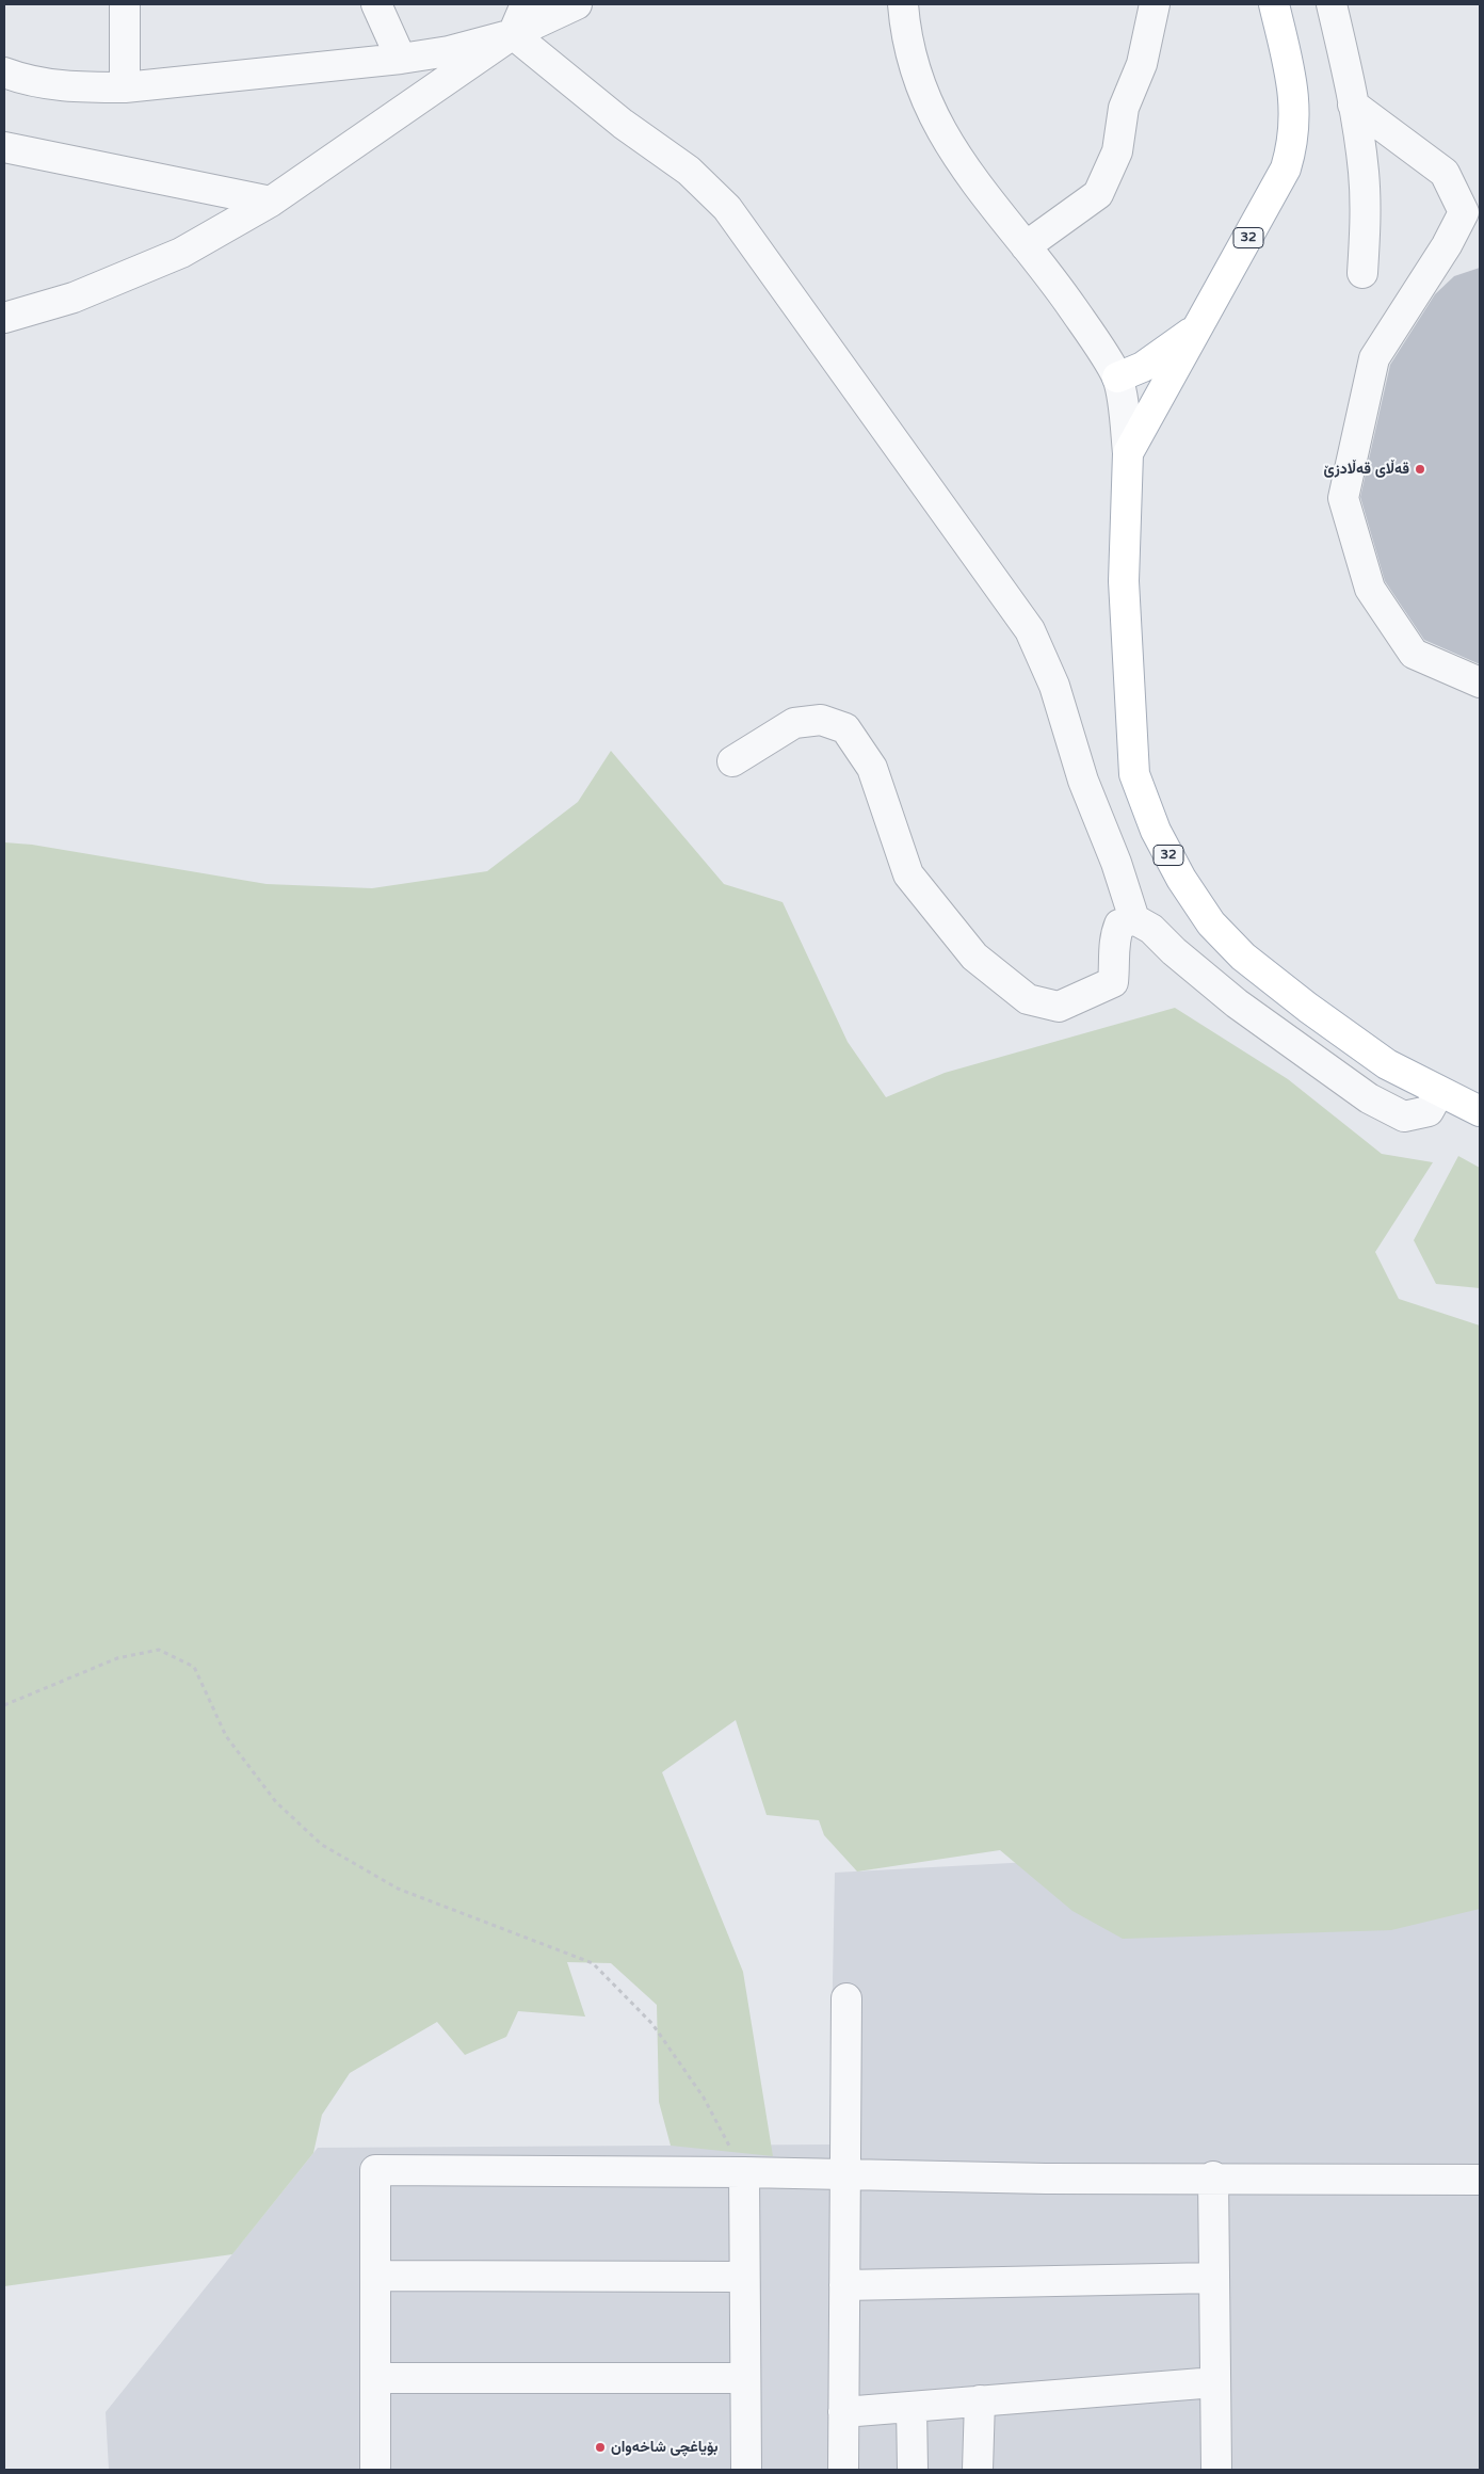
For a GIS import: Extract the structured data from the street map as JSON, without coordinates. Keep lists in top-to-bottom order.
{
  "streets": {
    "main road": ["32"]
  },
  "places": ["قەڵای قەڵادزێ", "بۆیاغچی شاخەوان"]
}
